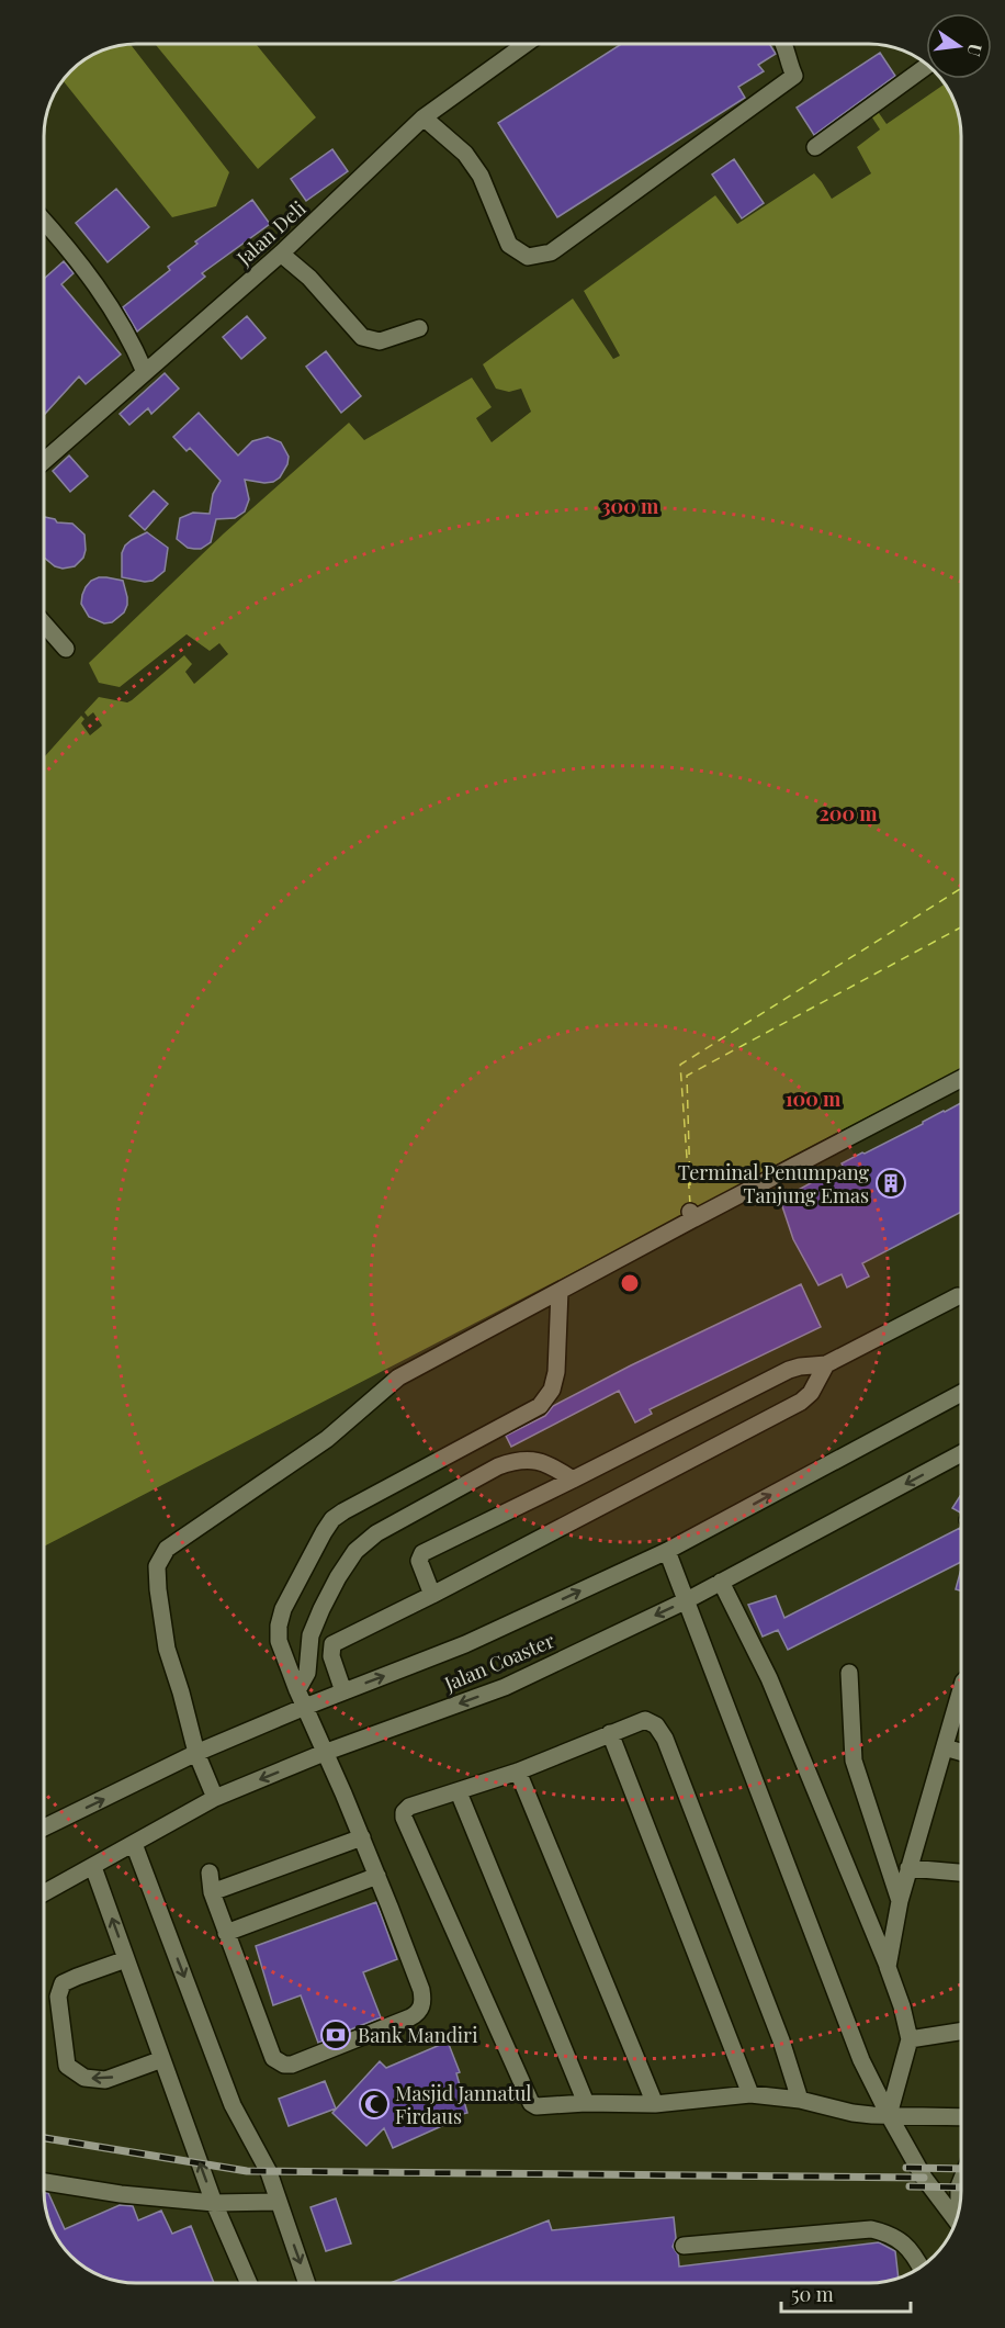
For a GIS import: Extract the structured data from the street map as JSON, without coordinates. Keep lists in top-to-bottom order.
{
  "streets": {
    "lane": ["Jalan Deli", "Jalan Coaster"]
  },
  "places": {
    "building": ["Terminal Penumpang Tanjung Emas"],
    "bank": ["Bank Mandiri"],
    "mosque": ["Masjid Jannatul Firdaus"]
  },
  "scale_bar": "50 m",
  "north": "right",
  "rings": ["300 m", "200 m", "100 m"]
}
